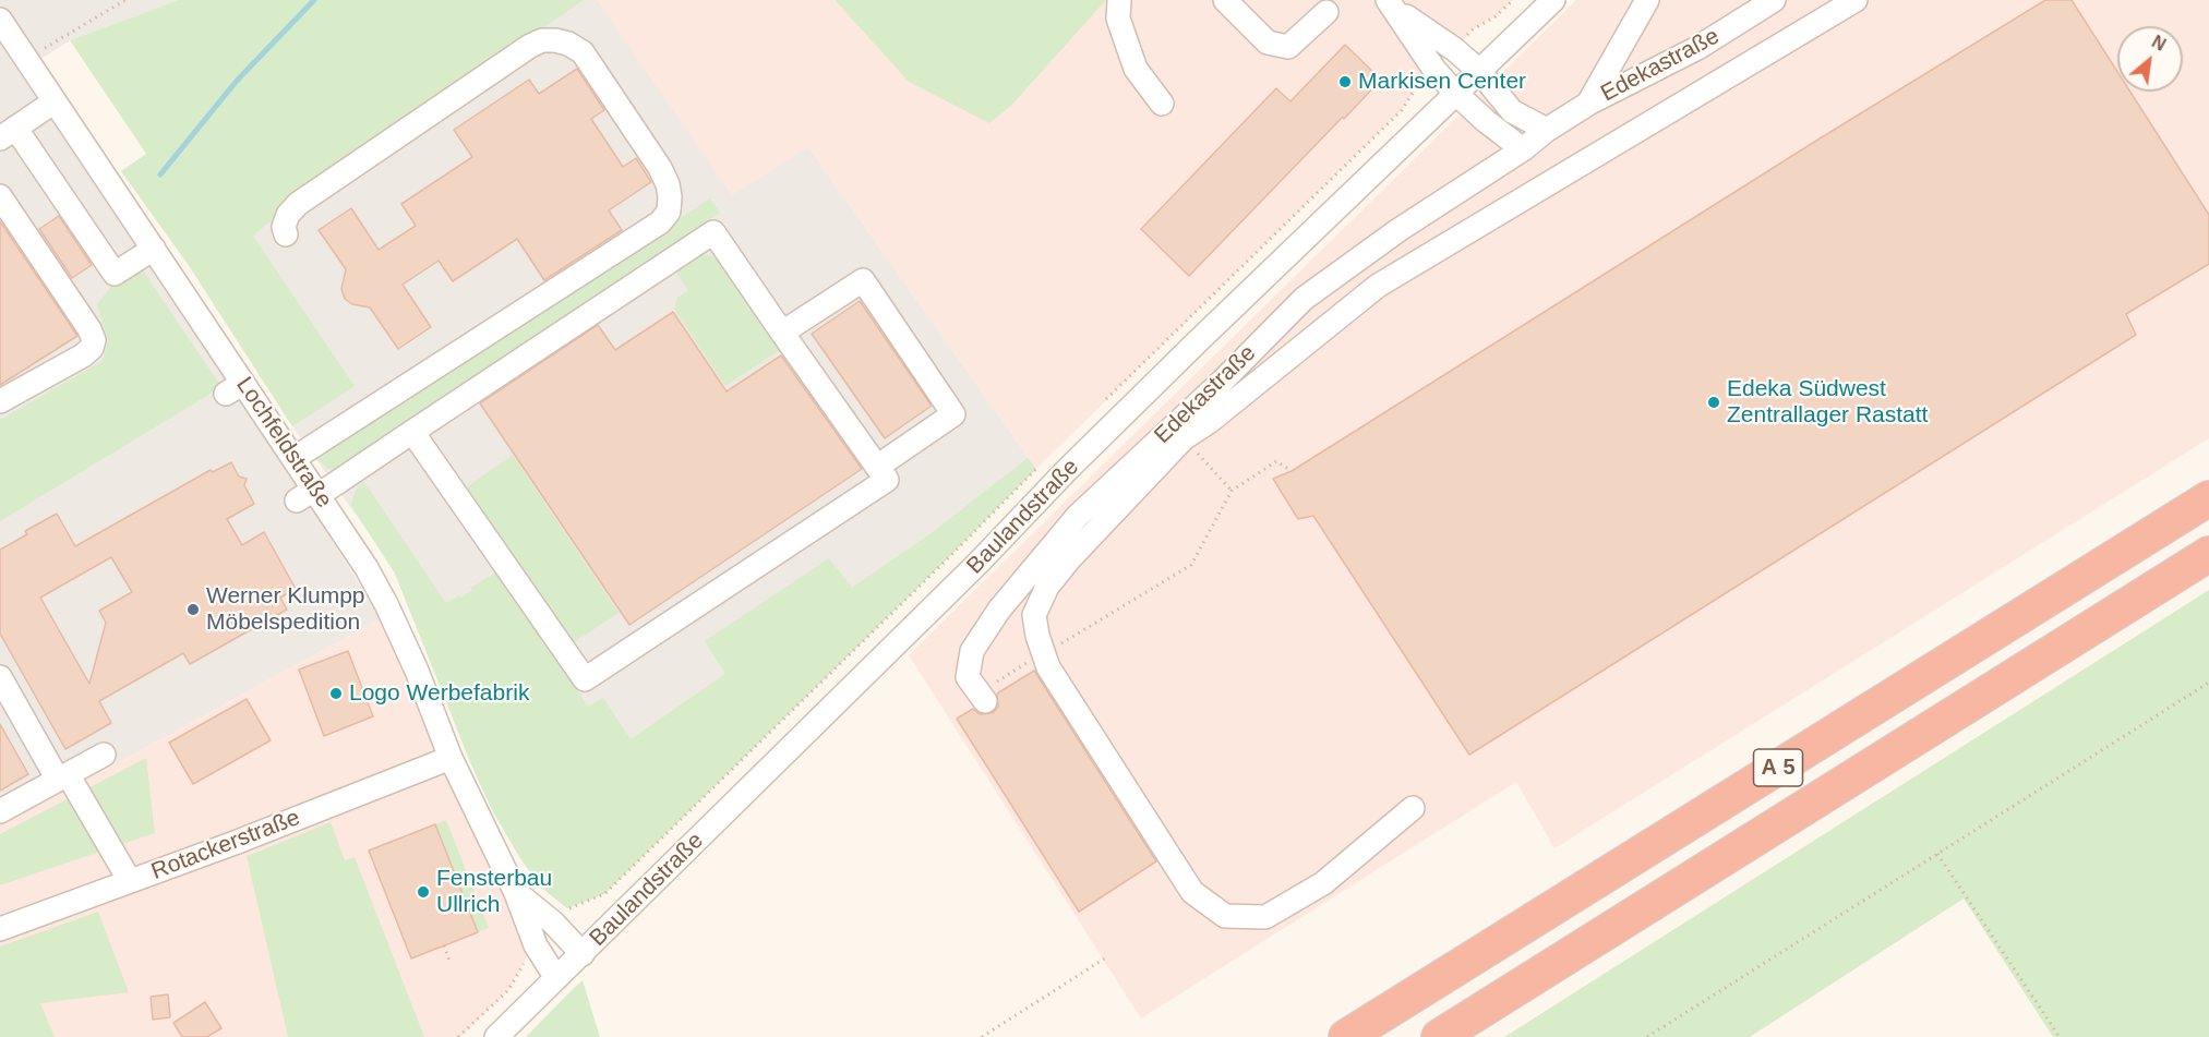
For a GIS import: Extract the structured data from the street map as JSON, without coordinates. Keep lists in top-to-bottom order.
{
  "streets": {
    "highway": ["A 5"],
    "street": [
      "Edekastraße",
      "Lochfeldstraße",
      "Baulandstraße",
      "Rotackerstraße"
    ]
  },
  "crossings": [
    ["Lochfeldstraße", "Baulandstraße"],
    ["Lochfeldstraße", "Rotackerstraße"]
  ],
  "places": [
    "Markisen Center",
    "Edeka Südwest Zentrallager Rastatt",
    "Werner Klumpp Möbelspedition",
    "Logo Werbefabrik",
    "Fensterbau Ullrich"
  ],
  "north": "top right"
}
